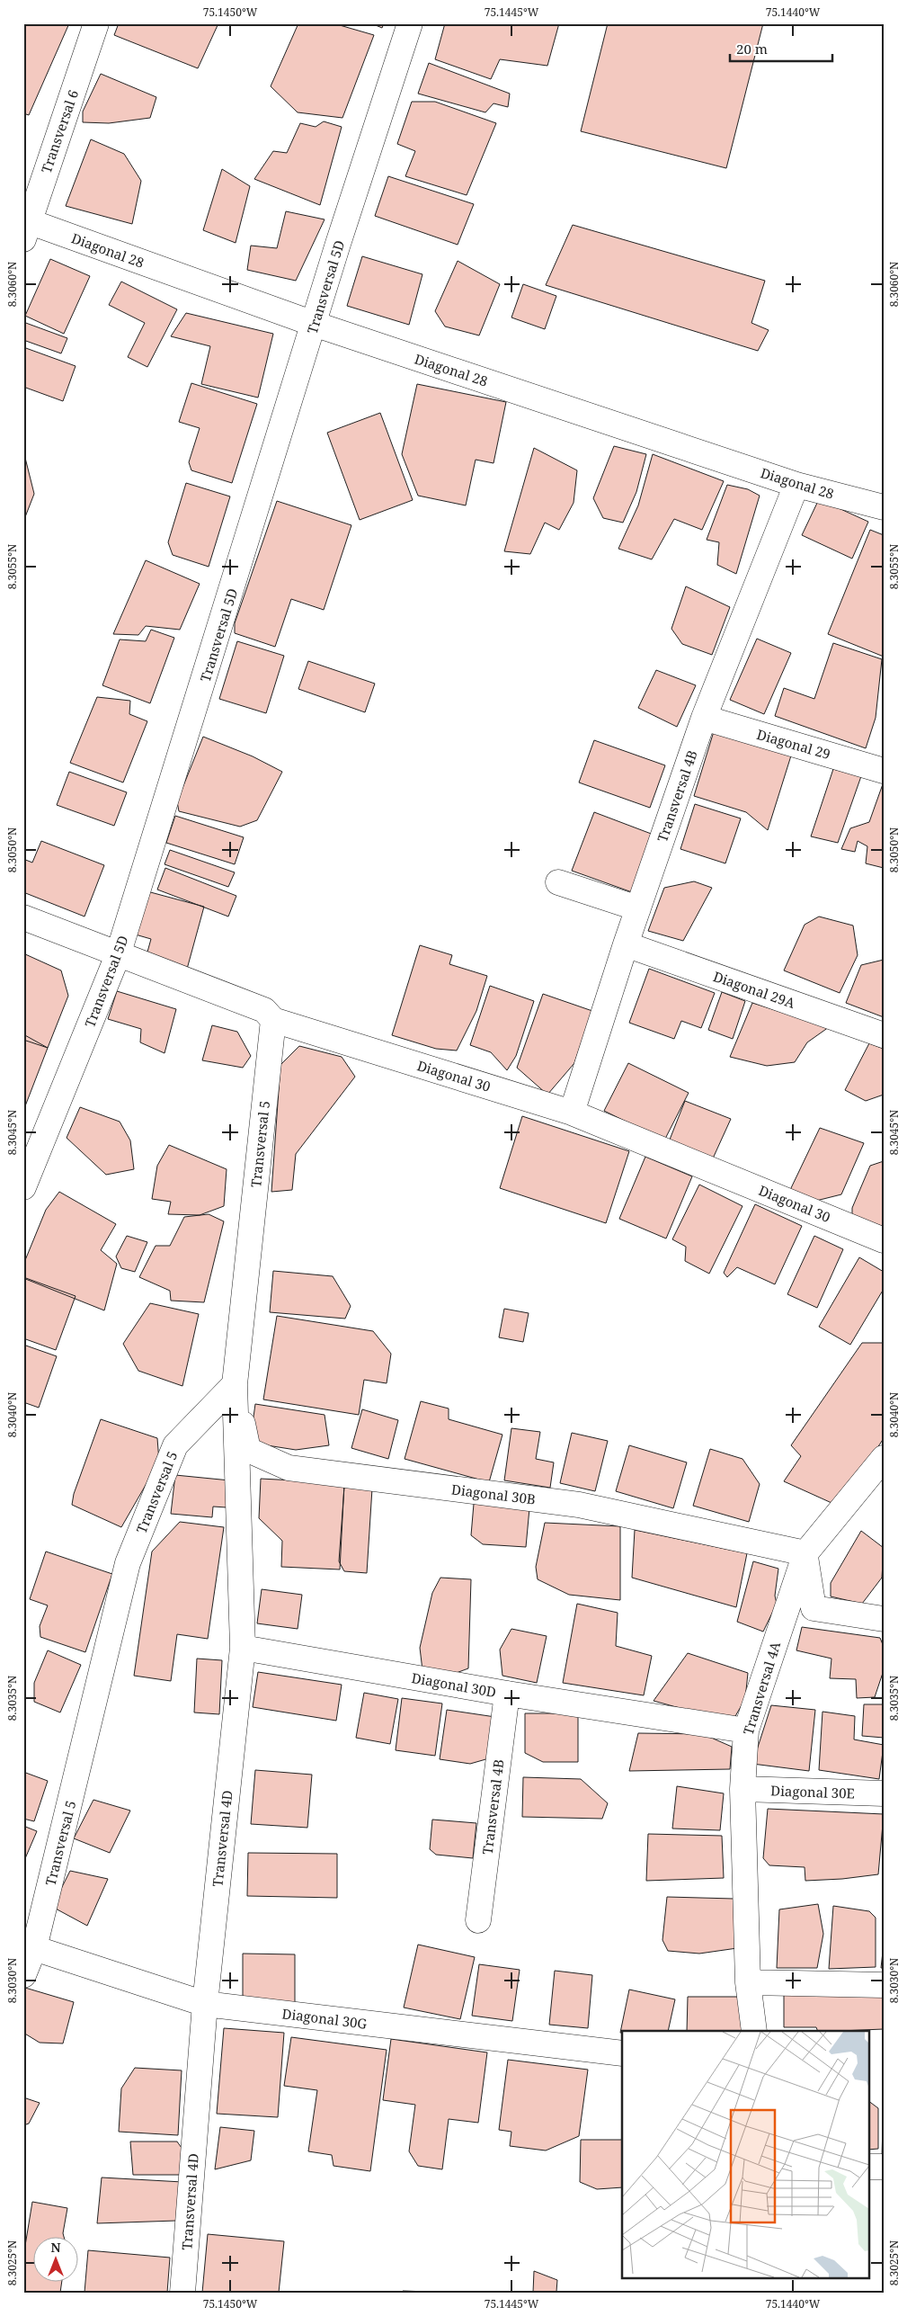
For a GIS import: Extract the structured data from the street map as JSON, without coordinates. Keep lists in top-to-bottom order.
{
  "streets": {
    "street": [
      "Transversal 6",
      "Diagonal 28",
      "Transversal 5D",
      "Diagonal 29",
      "Transversal 4B",
      "Diagonal 29A",
      "Diagonal 30",
      "Transversal 5",
      "Diagonal 30B",
      "Diagonal 30D",
      "Transversal 4A",
      "Diagonal 30E",
      "Transversal 4D",
      "Diagonal 30G"
    ]
  },
  "crossings": [
    ["Transversal 6", "Diagonal 28"],
    ["Diagonal 28", "Transversal 5D"],
    ["Diagonal 28", "Transversal 4B"],
    ["Transversal 5D", "Diagonal 30"],
    ["Diagonal 29", "Transversal 4B"],
    ["Transversal 4B", "Diagonal 29A"],
    ["Transversal 4B", "Diagonal 30"],
    ["Transversal 4B", "Diagonal 30D"],
    ["Diagonal 30", "Transversal 5"],
    ["Transversal 5", "Diagonal 30B"],
    ["Transversal 5", "Transversal 4D"],
    ["Transversal 5", "Diagonal 30G"],
    ["Diagonal 30B", "Transversal 4A"],
    ["Diagonal 30B", "Transversal 4D"],
    ["Diagonal 30D", "Transversal 4A"],
    ["Diagonal 30D", "Transversal 4D"],
    ["Transversal 4A", "Diagonal 30E"],
    ["Transversal 4D", "Diagonal 30G"]
  ],
  "scale_bar": "20 m",
  "north": "top",
  "coordinates": [
    "75.1450°W",
    "75.1445°W",
    "75.1440°W",
    "8.3060°N",
    "8.3055°N",
    "8.3050°N",
    "8.3045°N",
    "8.3040°N",
    "8.3035°N",
    "8.3030°N",
    "8.3025°N"
  ]
}
